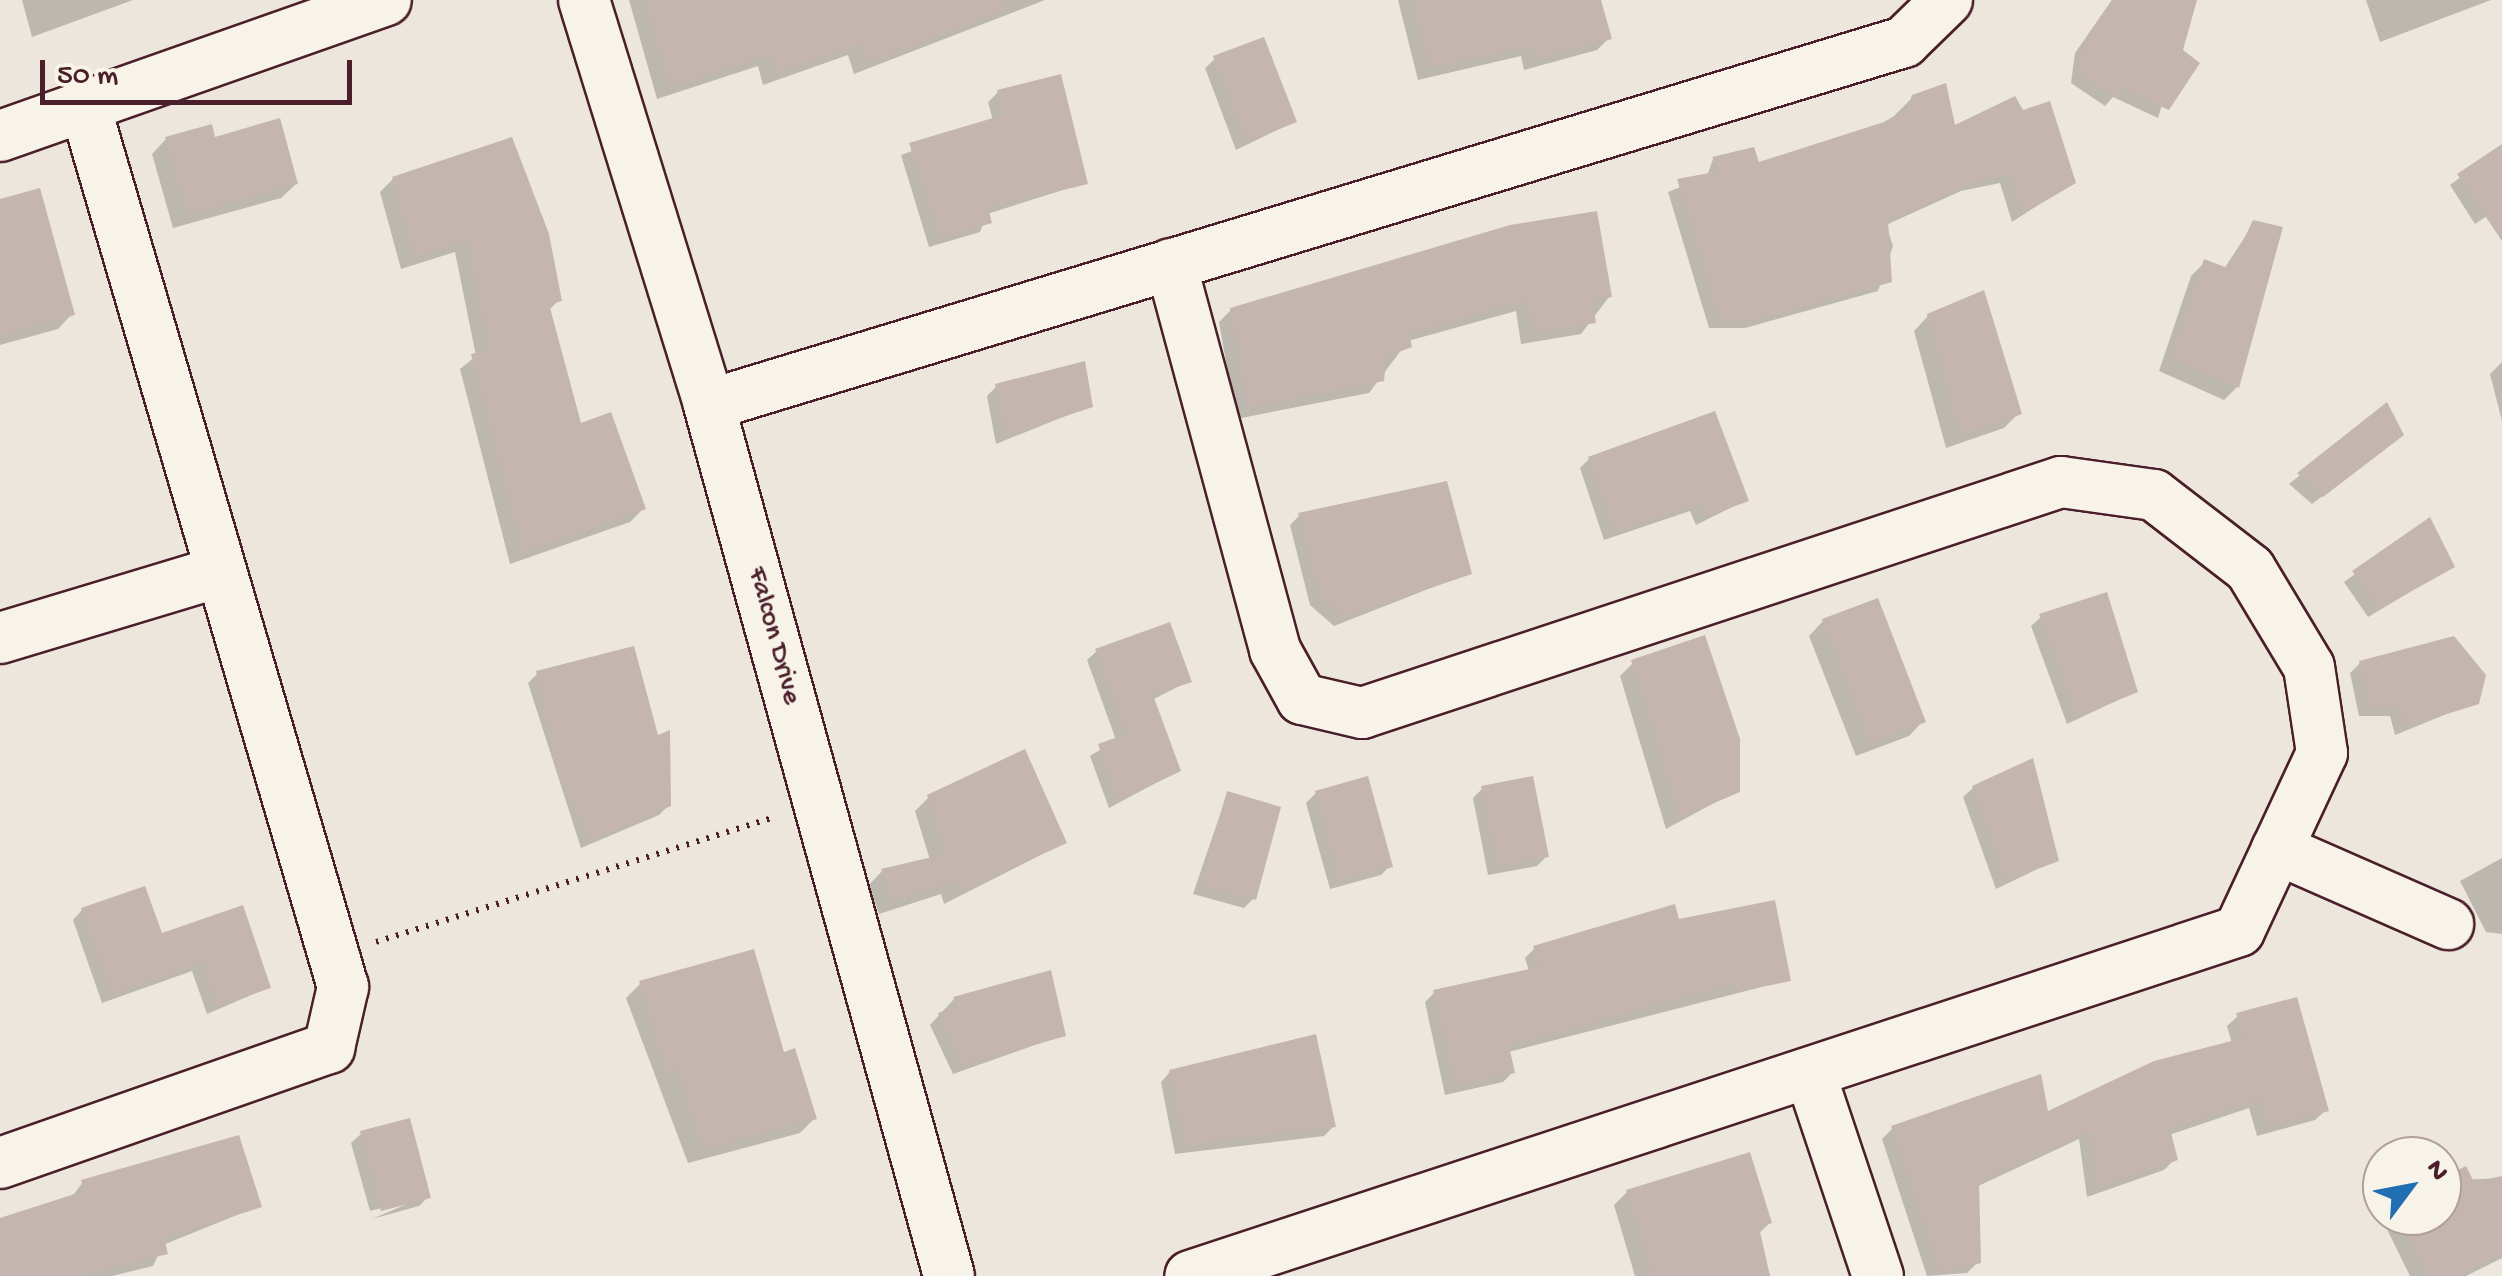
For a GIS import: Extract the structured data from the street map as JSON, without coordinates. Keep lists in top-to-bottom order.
{
  "streets": {
    "street": ["Falcon Drive"]
  },
  "scale_bar": "50 m",
  "north": "top right"
}
